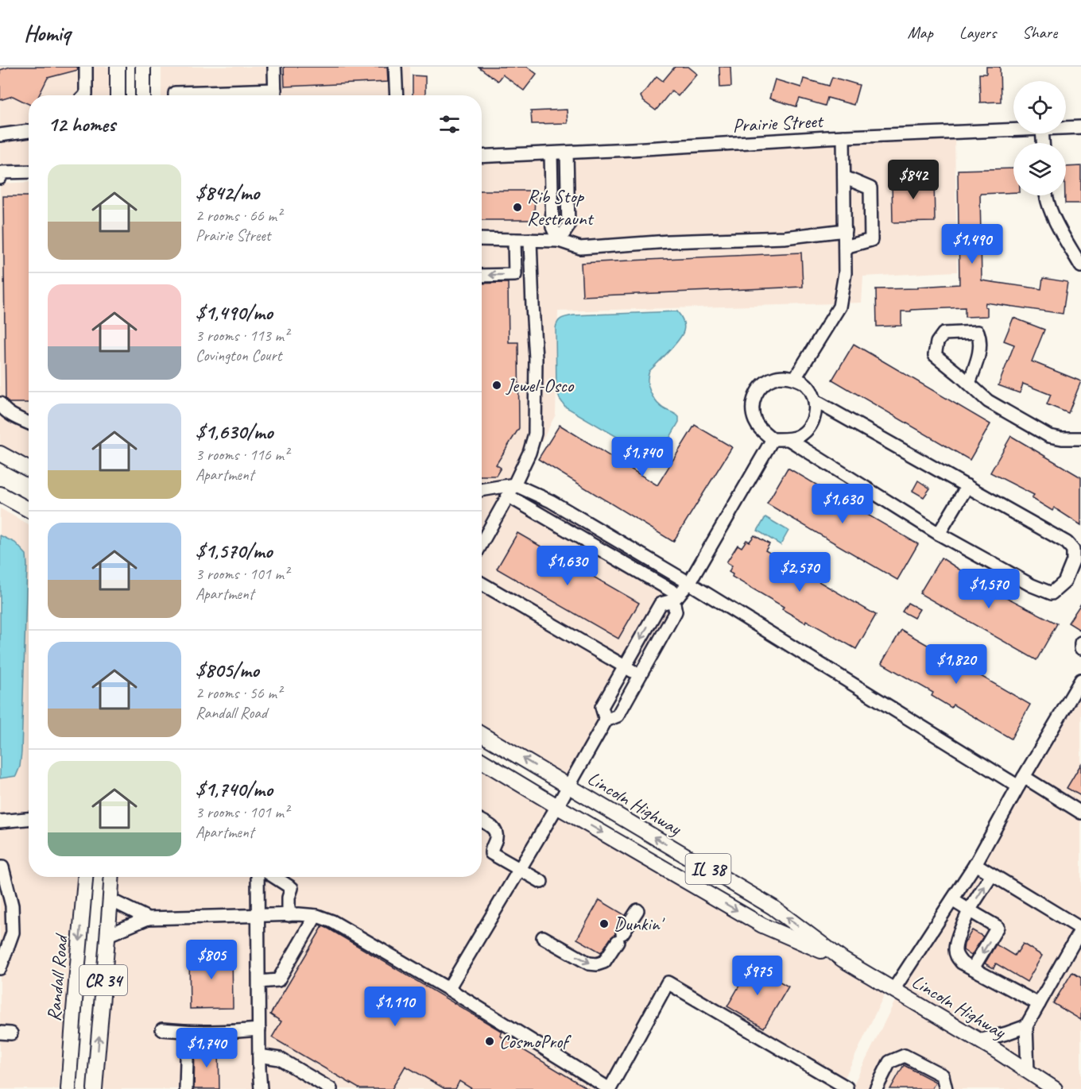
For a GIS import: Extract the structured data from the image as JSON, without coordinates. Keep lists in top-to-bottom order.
{
  "streets": {
    "main road": [
      "Lincoln Highway",
      "IL 38",
      "Randall Road",
      "CR 34"
    ],
    "street": ["Prairie Street"]
  },
  "places": [
    "Rib Stop Restraunt",
    "Jewel-Osco",
    "Dunkin'",
    "CosmoProf"
  ],
  "page": {
    "header": "Homiq",
    "nav": ["Map", "Layers", "Share"],
    "heading": "12 homes",
    "list": [
      {
        "name": "$842/mo",
        "note": "2 rooms · 66 m² · Prairie Street"
      },
      {
        "name": "$1,490/mo",
        "note": "3 rooms · 113 m² · Covington Court"
      },
      {
        "name": "$1,630/mo",
        "note": "3 rooms · 116 m² · Apartment"
      },
      {
        "name": "$1,570/mo",
        "note": "3 rooms · 101 m² · Apartment"
      },
      {
        "name": "$805/mo",
        "note": "2 rooms · 56 m² · Randall Road"
      },
      {
        "name": "$1,740/mo",
        "note": "3 rooms · 101 m² · Apartment"
      }
    ],
    "price": [
      "$842",
      "$1,490",
      "$1,740",
      "$1,630",
      "$1,630",
      "$2,570",
      "$1,570",
      "$1,820",
      "$805",
      "$975",
      "$1,110",
      "$1,740"
    ]
  }
}
